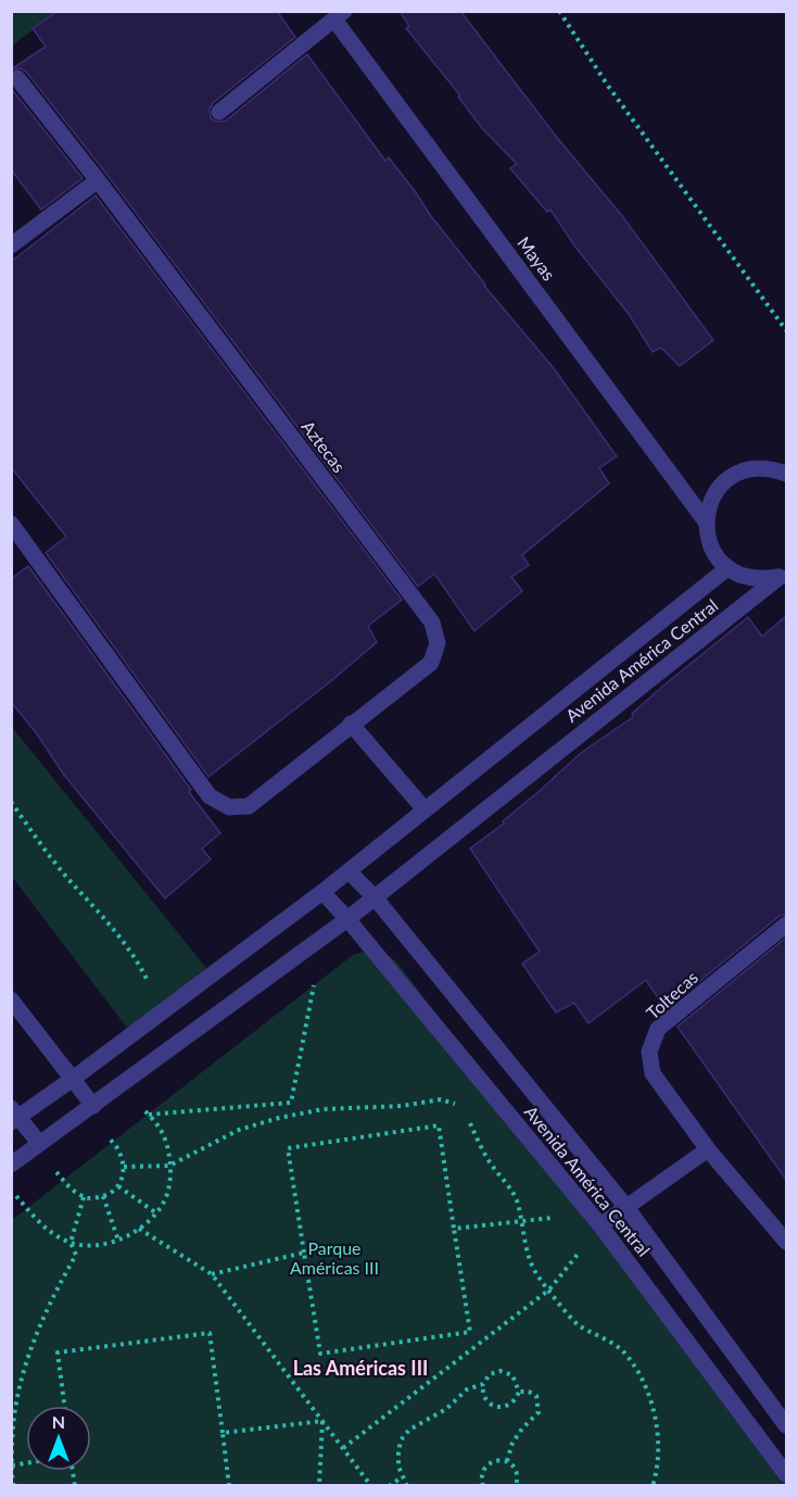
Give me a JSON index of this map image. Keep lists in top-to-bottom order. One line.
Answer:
{"streets":{"street":["Mayas","Aztecas","Avenida América Central","Toltecas"]},"districts":["Las Américas III"],"parks":["Parque Américas III"],"north":"top"}
